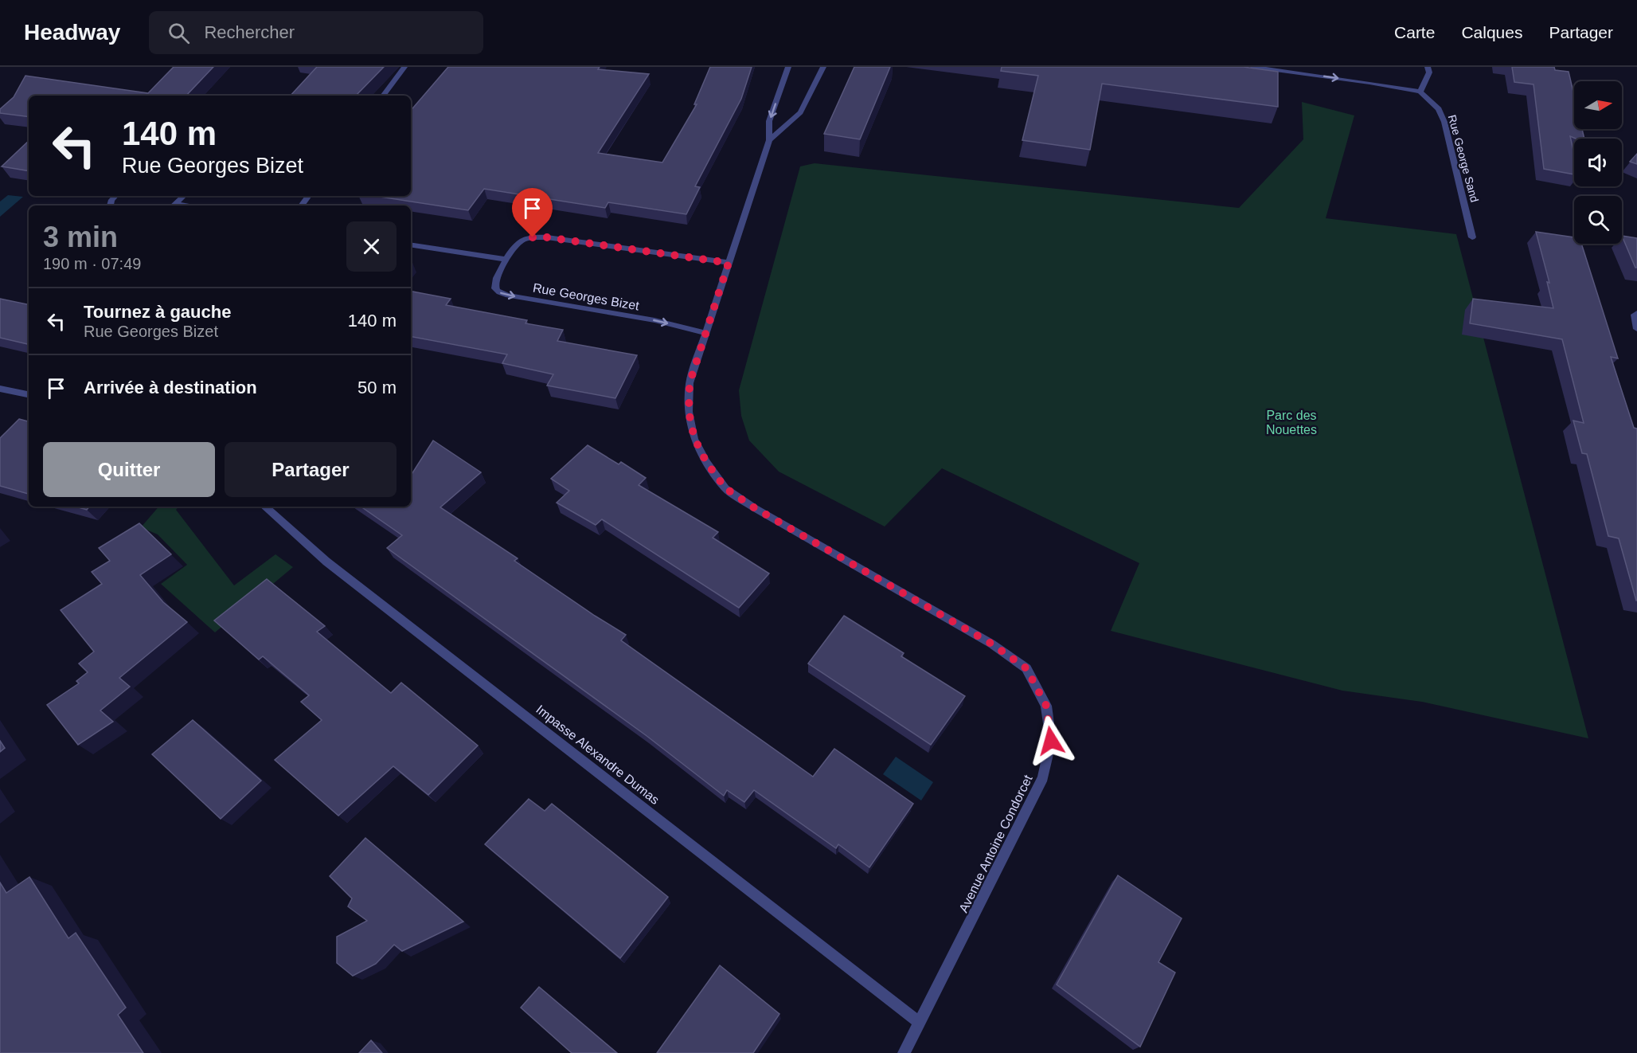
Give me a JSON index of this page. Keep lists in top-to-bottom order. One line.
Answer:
{"streets":{"street":["Rue George Sand","Rue Georges Bizet","Impasse Alexandre Dumas","Avenue Antoine Condorcet"]},"crossings":[["Rue Georges Bizet","Avenue Antoine Condorcet"],["Impasse Alexandre Dumas","Avenue Antoine Condorcet"]],"parks":["Parc des Nouettes"],"north":"right","page":{"header":"Headway","search":"Rechercher","nav":["Carte","Calques","Partager"],"turn":["140 m","Rue Georges Bizet"],"heading":["3 min","190 m · 07:49"],"list":[{"name":"Tournez à gauche","note":"Rue Georges Bizet","value":"140 m"},{"name":"Arrivée à destination","value":"50 m"}],"buttons":["Quitter","Partager"]}}
